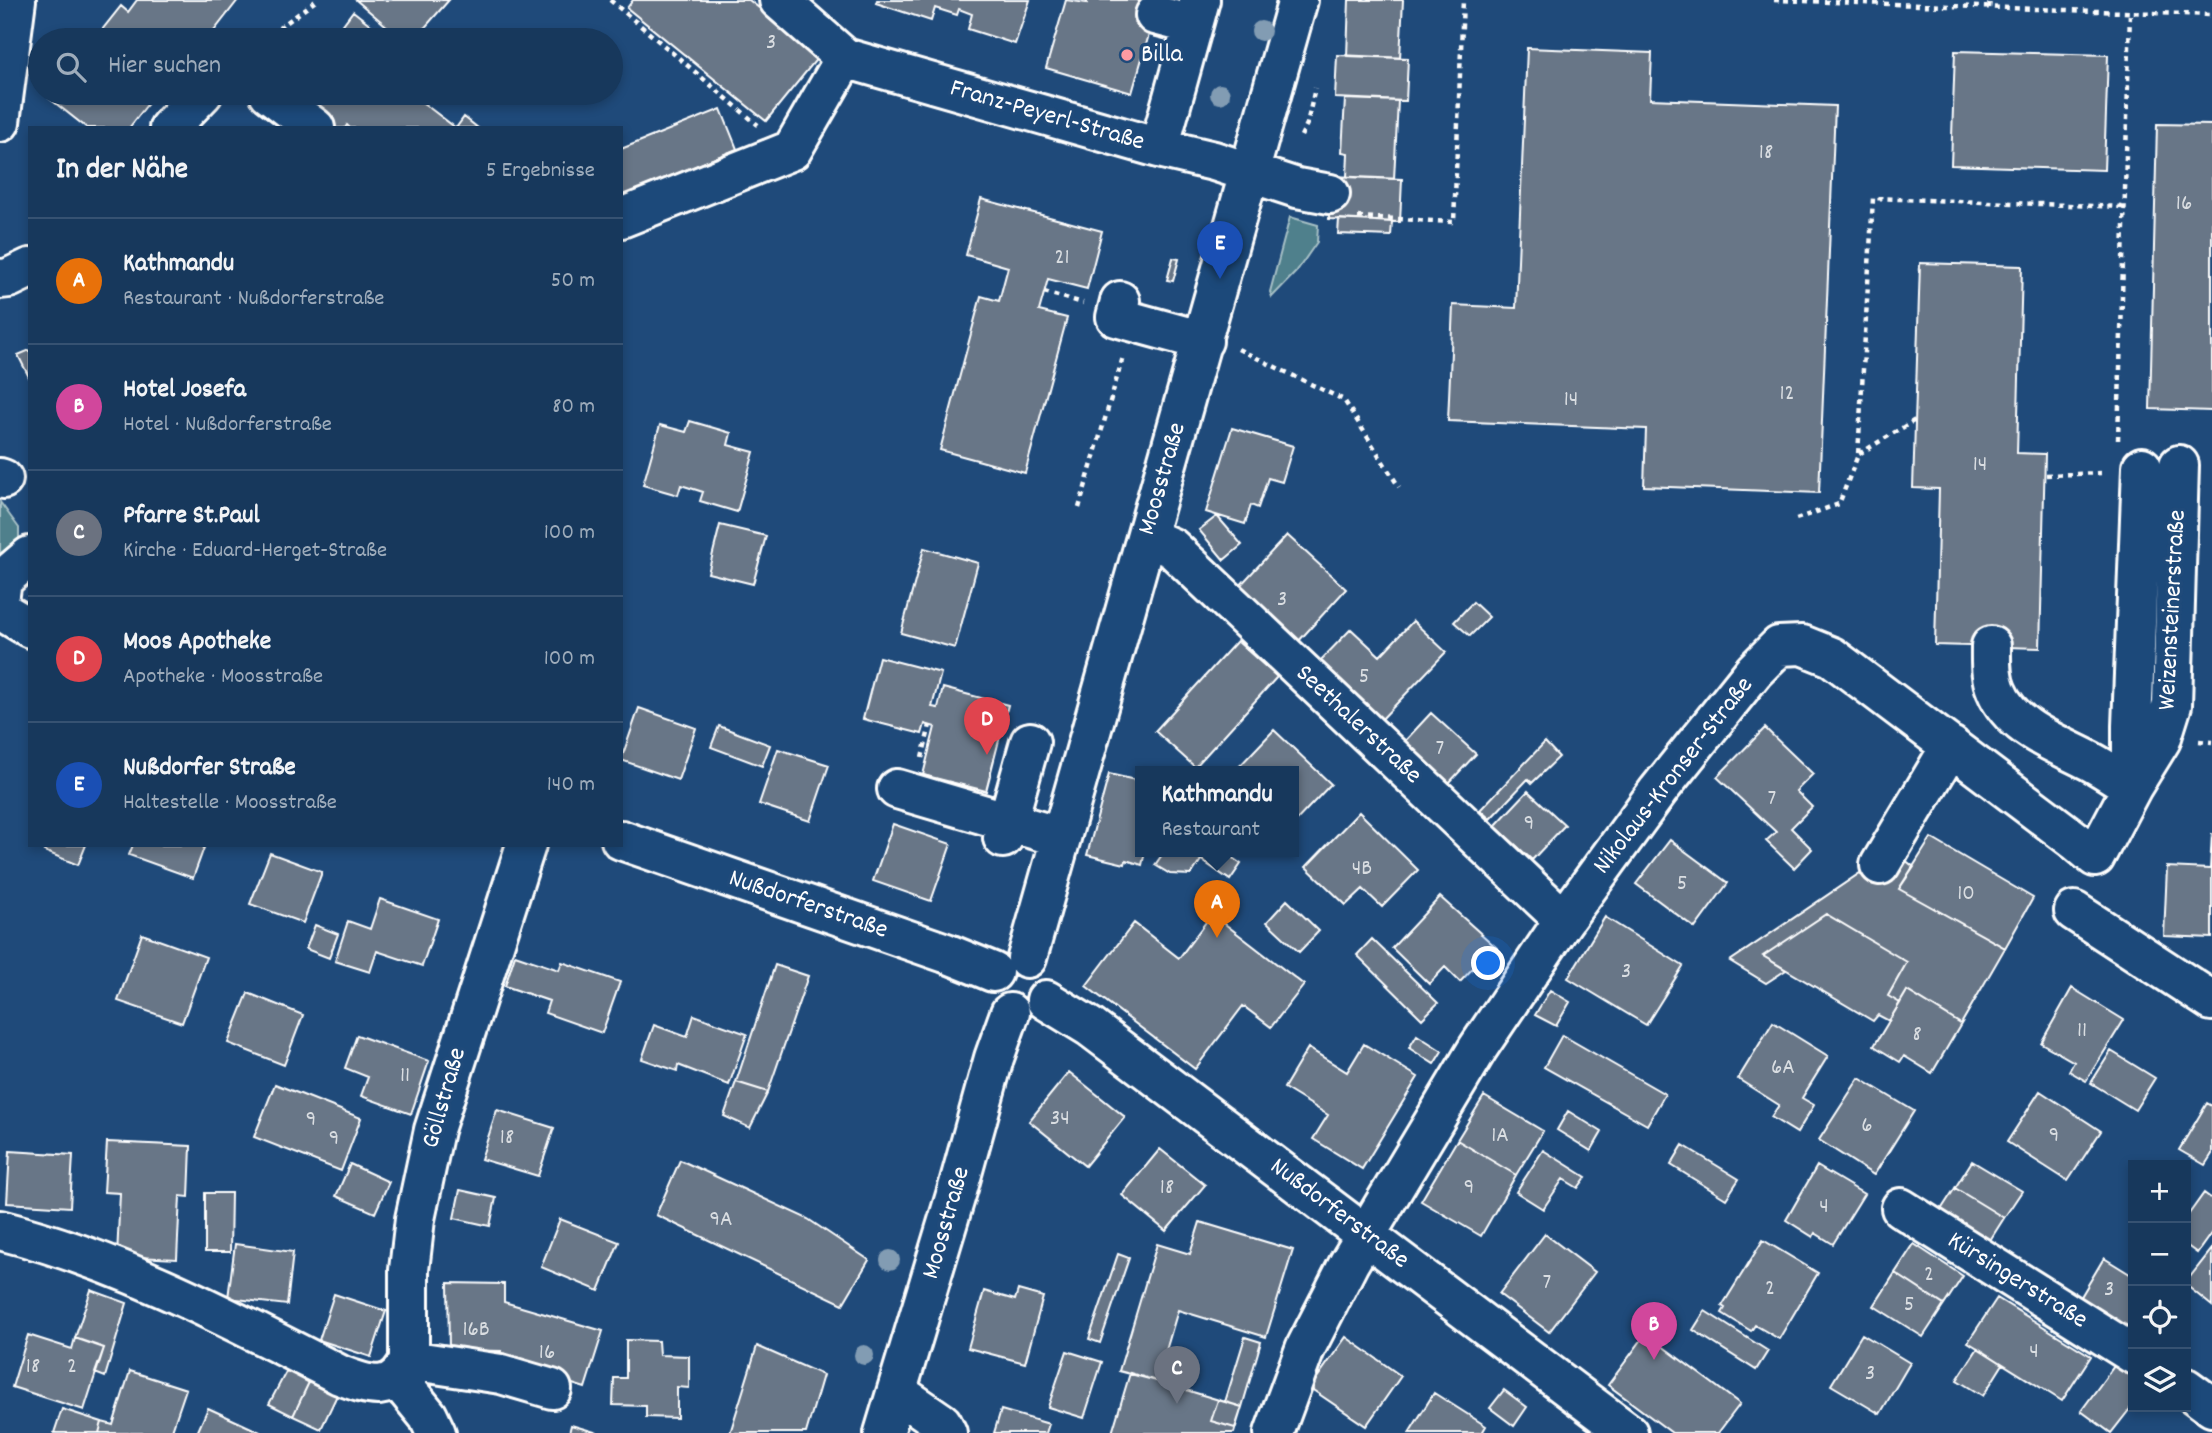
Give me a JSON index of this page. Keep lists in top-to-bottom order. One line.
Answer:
{"streets":{"street":["Franz-Peyerl-Straße","Moosstraße","Weizensteinerstraße","Seethalerstraße","Nikolaus-Kronser-Straße","Nußdorferstraße","Göllstraße","Kürsingerstraße"]},"crossings":[["Franz-Peyerl-Straße","Moosstraße"],["Moosstraße","Seethalerstraße"],["Moosstraße","Nußdorferstraße"],["Weizensteinerstraße","Nikolaus-Kronser-Straße"],["Seethalerstraße","Nikolaus-Kronser-Straße"],["Nikolaus-Kronser-Straße","Nußdorferstraße"]],"places":["Billa"],"house_numbers":["3","18","16","21","12","14","14","3","5","7","7","9","4B","5","10","3","11","8","6A","11","34","9","6","1A","9","18","9","18","9","4","9A","2","7","2","3","5","16B","4","16","18","2","3"],"page":{"search":"Hier suchen","heading":["In der Nähe","5 Ergebnisse"],"list":[{"mark":"A","name":"Kathmandu","note":"Restaurant · Nußdorferstraße","value":"50 m"},{"mark":"B","name":"Hotel Josefa","note":"Hotel · Nußdorferstraße","value":"80 m"},{"mark":"C","name":"Pfarre St.Paul","note":"Kirche · Eduard-Herget-Straße","value":"100 m"},{"mark":"D","name":"Moos Apotheke","note":"Apotheke · Moosstraße","value":"100 m"},{"mark":"E","name":"Nußdorfer Straße","note":"Haltestelle · Moosstraße","value":"140 m"}],"pins":["E","D","A","B","C"],"popup":["Kathmandu","Restaurant"],"map_buttons":["+","−"]}}
